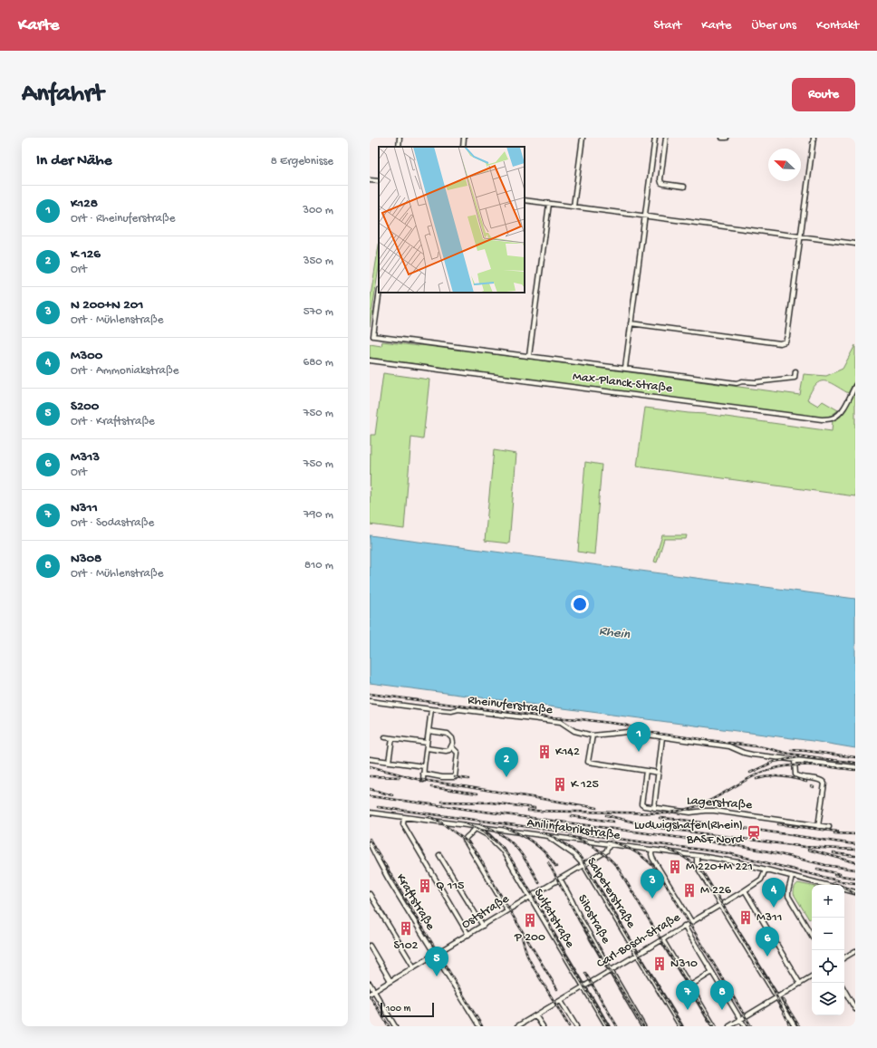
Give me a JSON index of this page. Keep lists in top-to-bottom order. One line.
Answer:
{"streets":{"street":["Max-Planck-Straße","Rheinuferstraße","Lagerstraße","Anilinfabrikstraße","Salpeterstraße","Kraftstraße","Oststraße","Sulfatstraße","Silostraße","Carl-Bosch-Straße"]},"crossings":[["Anilinfabrikstraße","Salpeterstraße"],["Anilinfabrikstraße","Oststraße"],["Anilinfabrikstraße","Sulfatstraße"],["Anilinfabrikstraße","Carl-Bosch-Straße"],["Salpeterstraße","Oststraße"],["Salpeterstraße","Carl-Bosch-Straße"],["Kraftstraße","Oststraße"],["Oststraße","Sulfatstraße"],["Oststraße","Silostraße"],["Sulfatstraße","Carl-Bosch-Straße"],["Silostraße","Carl-Bosch-Straße"]],"water":["Rhein"],"places":{"building":["K142","K 125","M 220+M 221","Q 115","M 226","M311","P 200","S102","N310"],"station":["Ludwigshafen(Rhein) BASF Nord"]},"scale_bar":"100 m","north":"top left","page":{"header":"Karte","nav":["Start","Karte","Über uns","Kontakt"],"buttons":"Route","title":"Anfahrt","heading":["In der Nähe","8 Ergebnisse"],"list":[{"mark":"1","name":"K128","note":"Ort · Rheinuferstraße","value":"300 m"},{"mark":"2","name":"K 126","note":"Ort","value":"350 m"},{"mark":"3","name":"N 200+N 201","note":"Ort · Mühlenstraße","value":"570 m"},{"mark":"4","name":"M300","note":"Ort · Ammoniakstraße","value":"680 m"},{"mark":"5","name":"S200","note":"Ort · Kraftstraße","value":"750 m"},{"mark":"6","name":"M313","note":"Ort","value":"750 m"},{"mark":"7","name":"N311","note":"Ort · Sodastraße","value":"790 m"},{"mark":"8","name":"N308","note":"Ort · Mühlenstraße","value":"810 m"}],"pins":["1","2","3","4","6","5","7","8"],"map_buttons":["+","−"],"scale":"100 m"}}
